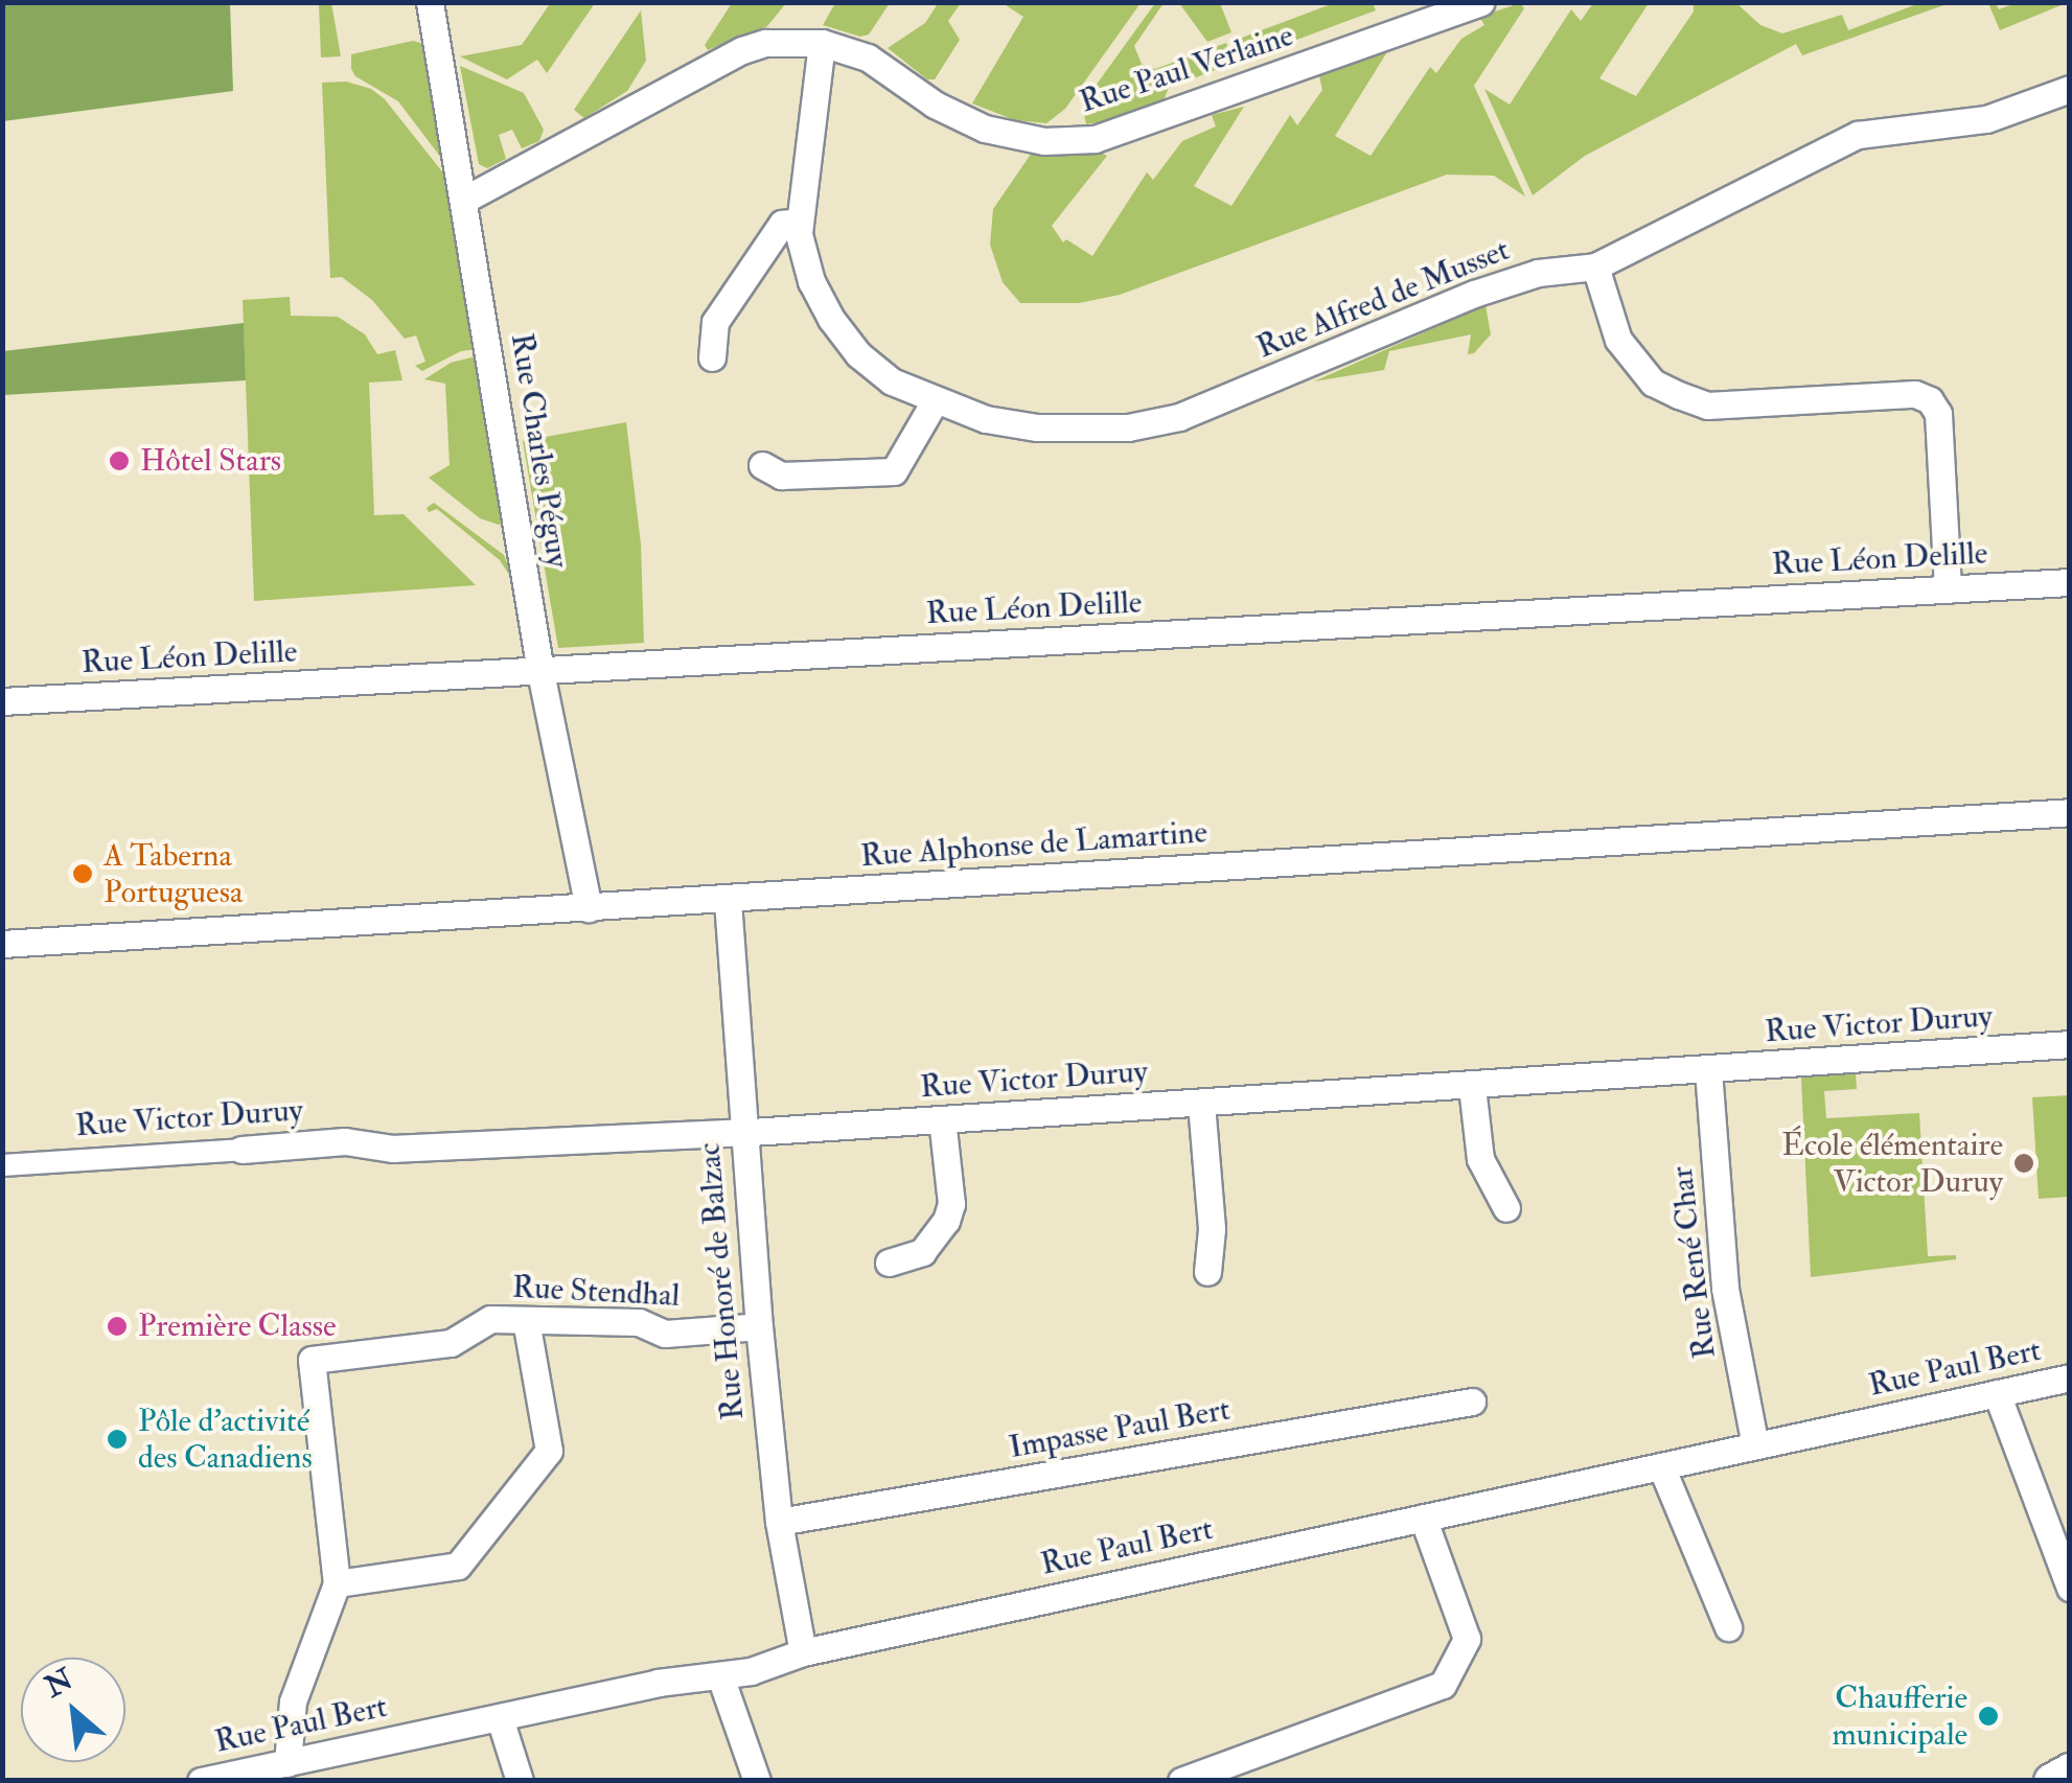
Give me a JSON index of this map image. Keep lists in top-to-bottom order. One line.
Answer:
{"streets":{"street":["Rue Paul Verlaine","Rue Alfred de Musset","Rue Charles Péguy","Rue Léon Delille","Rue Alphonse de Lamartine","Rue Victor Duruy","Rue René Char","Rue Honoré de Balzac","Rue Stendhal","Rue Paul Bert","Impasse Paul Bert"]},"crossings":[["Rue Paul Verlaine","Rue Alfred de Musset"],["Rue Paul Verlaine","Rue Charles Péguy"],["Rue Charles Péguy","Rue Léon Delille"],["Rue Charles Péguy","Rue Alphonse de Lamartine"],["Rue Alphonse de Lamartine","Rue Honoré de Balzac"],["Rue Victor Duruy","Rue René Char"],["Rue Victor Duruy","Rue Honoré de Balzac"],["Rue René Char","Rue Paul Bert"],["Rue Honoré de Balzac","Rue Stendhal"],["Rue Honoré de Balzac","Rue Paul Bert"],["Rue Honoré de Balzac","Impasse Paul Bert"]],"places":["Hôtel Stars","A Taberna Portuguesa","École élémentaire Victor Duruy","Première Classe","Pôle d'activité des Canadiens","Chaufferie municipale"],"north":"top left"}
